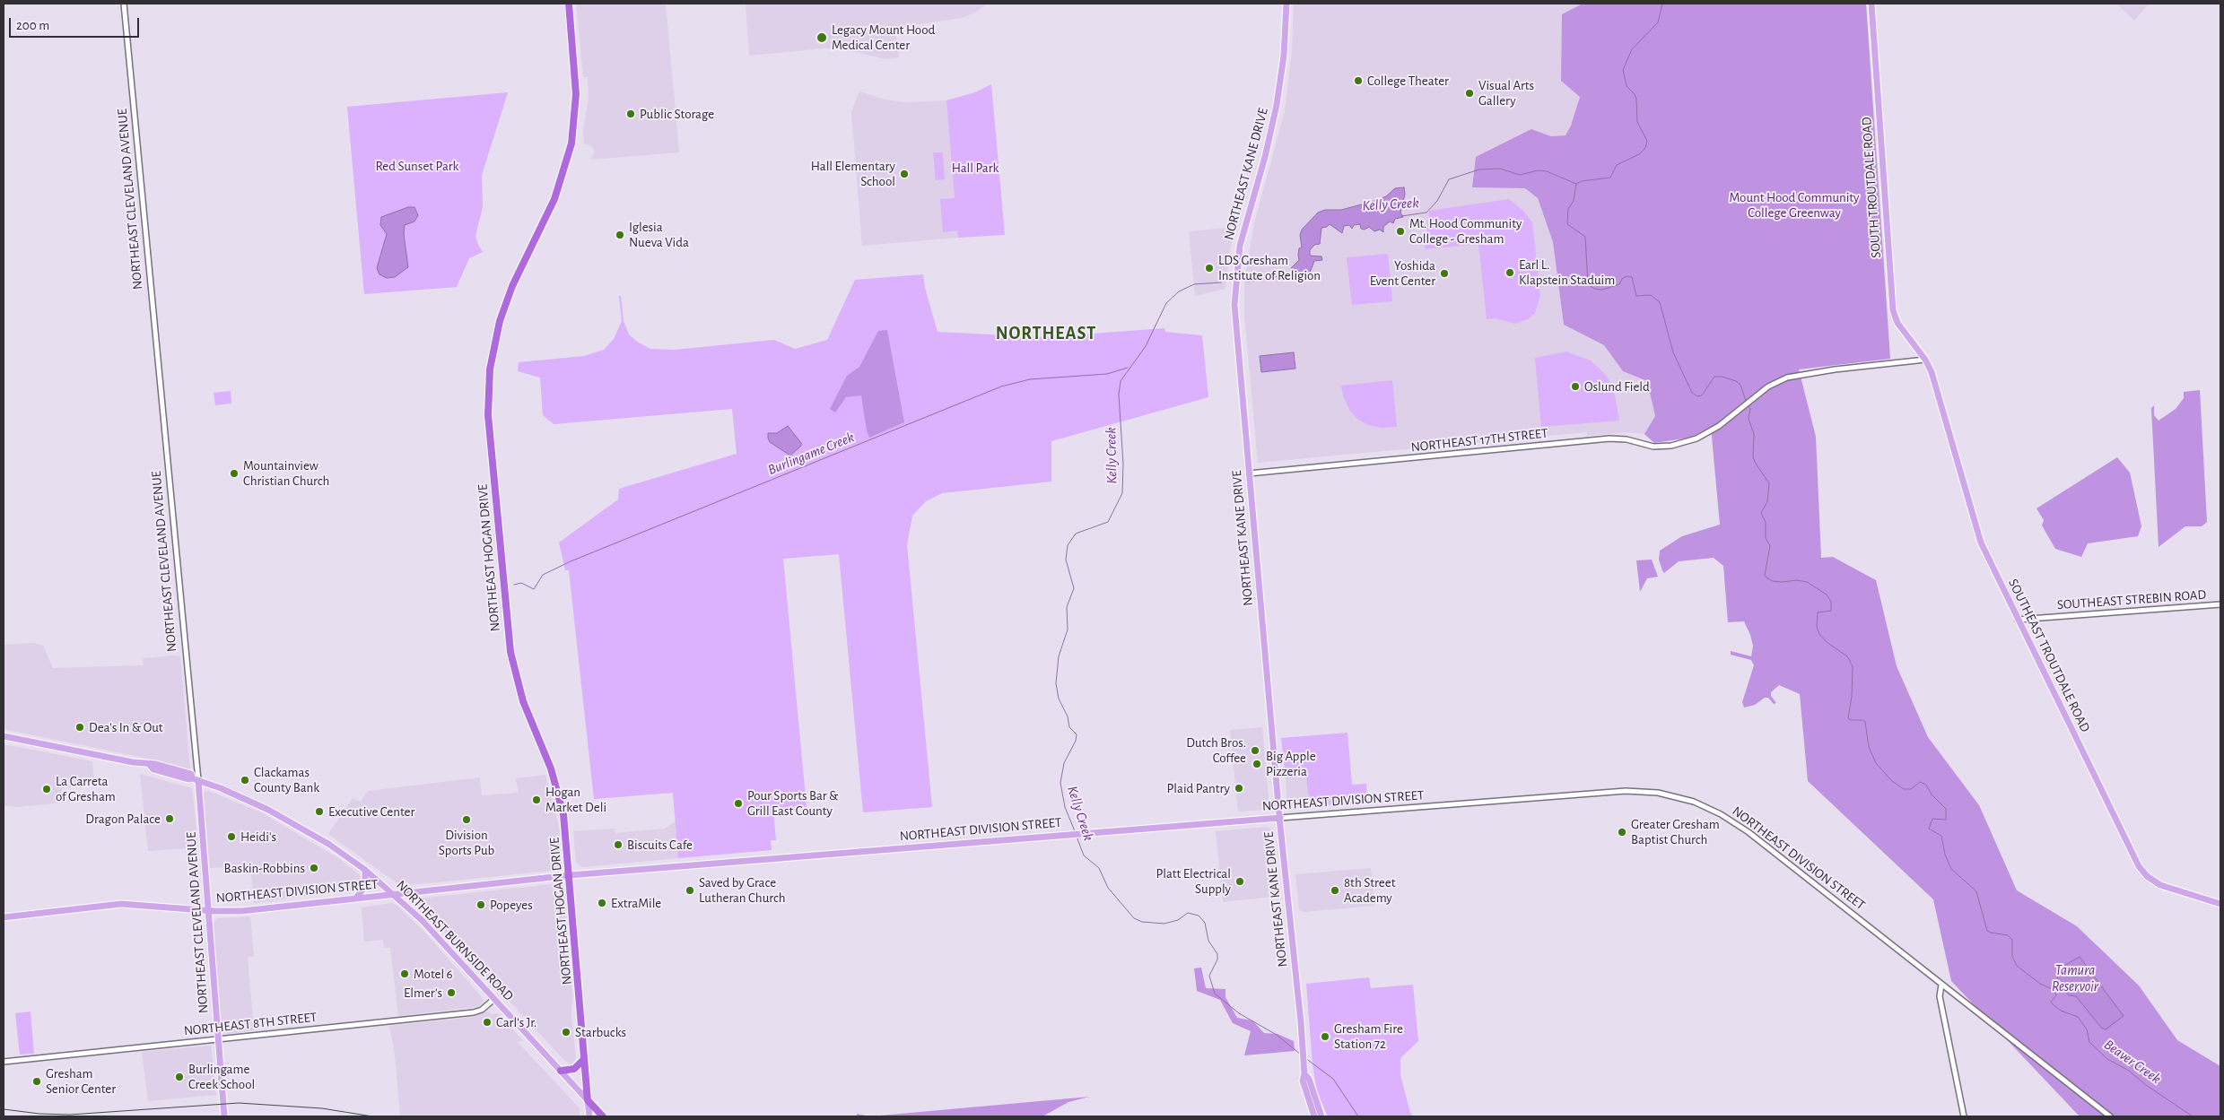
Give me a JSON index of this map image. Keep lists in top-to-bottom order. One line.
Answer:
{"streets":{"highway":["NORTHEAST HOGAN DRIVE","NORTHEAST BURNSIDE ROAD"],"main road":["NORTHEAST KANE DRIVE","SOUTH TROUTDALE ROAD","NORTHEAST CLEVELAND AVENUE","SOUTHEAST TROUTDALE ROAD","NORTHEAST DIVISION STREET"],"street":["NORTHEAST 17TH STREET","SOUTHEAST STREBIN ROAD","NORTHEAST 8TH STREET"]},"crossings":[["NORTHEAST KANE DRIVE","NORTHEAST 17TH STREET"],["NORTHEAST KANE DRIVE","NORTHEAST DIVISION STREET"],["SOUTH TROUTDALE ROAD","NORTHEAST 17TH STREET"],["SOUTH TROUTDALE ROAD","SOUTHEAST TROUTDALE ROAD"],["NORTHEAST CLEVELAND AVENUE","NORTHEAST DIVISION STREET"],["NORTHEAST CLEVELAND AVENUE","NORTHEAST BURNSIDE ROAD"],["NORTHEAST CLEVELAND AVENUE","NORTHEAST 8TH STREET"],["NORTHEAST 17TH STREET","SOUTHEAST TROUTDALE ROAD"],["NORTHEAST HOGAN DRIVE","NORTHEAST DIVISION STREET"],["NORTHEAST HOGAN DRIVE","NORTHEAST BURNSIDE ROAD"],["SOUTHEAST STREBIN ROAD","SOUTHEAST TROUTDALE ROAD"],["NORTHEAST DIVISION STREET","NORTHEAST BURNSIDE ROAD"],["NORTHEAST BURNSIDE ROAD","NORTHEAST 8TH STREET"]],"districts":["NORTHEAST"],"water":["Kelly Creek","Burlingame Creek","Tamura Reservoir","Beaver Creek"],"parks":["Red Sunset Park","Hall Park","Mount Hood Community College Greenway"],"places":["Legacy Mount Hood Medical Center","College Theater","Visual Arts Gallery","Public Storage","Hall Elementary School","Mt. Hood Community College - Gresham","Iglesia Nueva Vida","LDS Gresham Institute of Religion","Earl L. Klapstein Staduim","Yoshida Event Center","Oslund Field","Mountainview Christian Church","Dea's In & Out","Dutch Bros. Coffee","Big Apple Pizzeria","Clackamas County Bank","Plaid Pantry","La Carreta of Gresham","Hogan Market Deli","Pour Sports Bar & Grill East County","Executive Center","Dragon Palace","Division Sports Pub","Greater Gresham Baptist Church","Heidi's","Biscuits Cafe","Baskin-Robbins","Platt Electrical Supply","Saved by Grace Lutheran Church","8th Street Academy","ExtraMile","Popeyes","Motel 6","Elmer's","Carl's Jr.","Starbucks","Gresham Fire Station 72","Burlingame Creek School","Gresham Senior Center"],"scale_bar":"200 m"}
